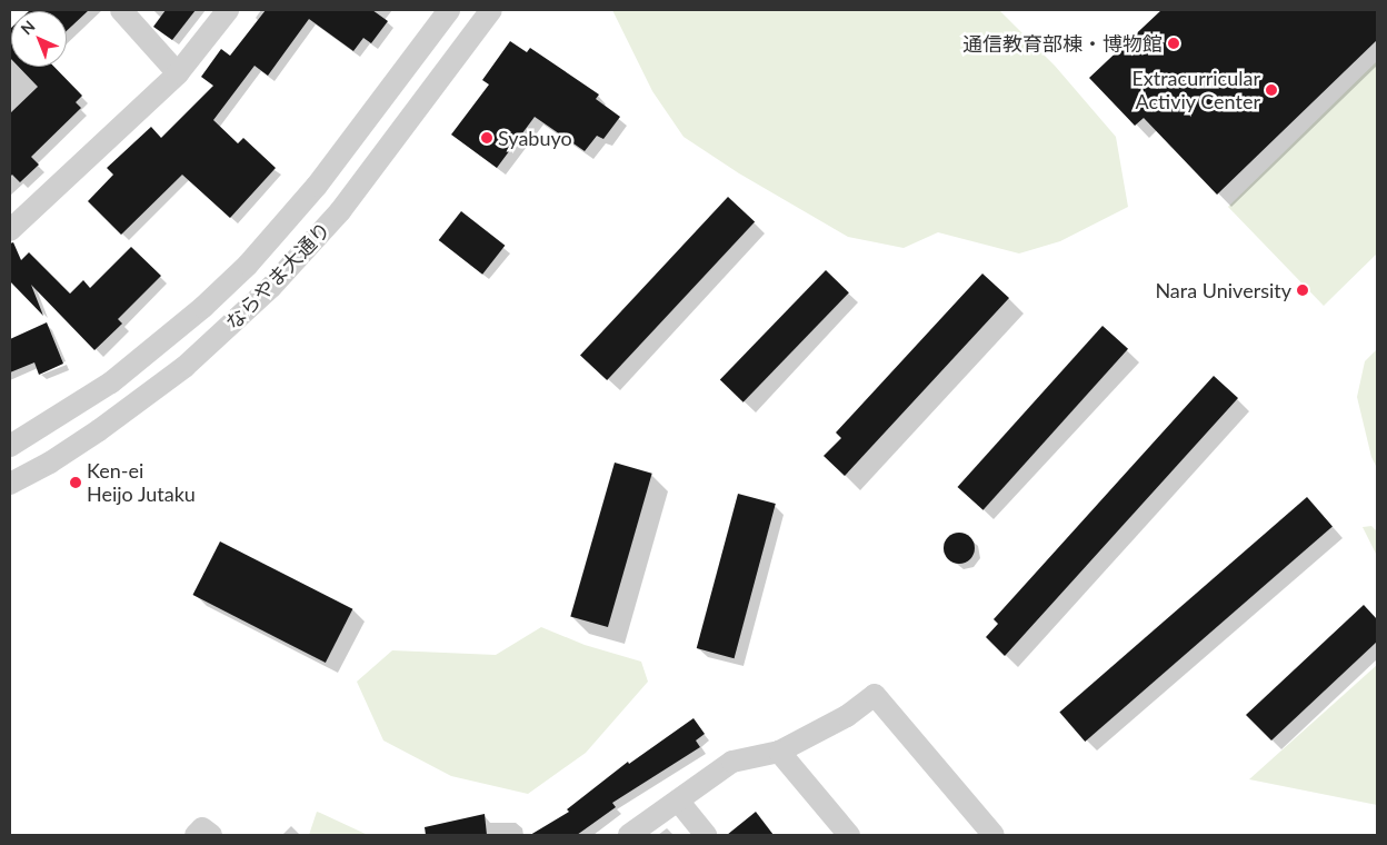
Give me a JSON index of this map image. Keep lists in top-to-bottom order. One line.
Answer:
{"streets":{"street":["ならやま大通り"]},"places":["通信教育部棟・博物館","Extracurricular Activiy Center","Syabuyo","Nara University","Ken-ei Heijo Jutaku"],"north":"top left"}
